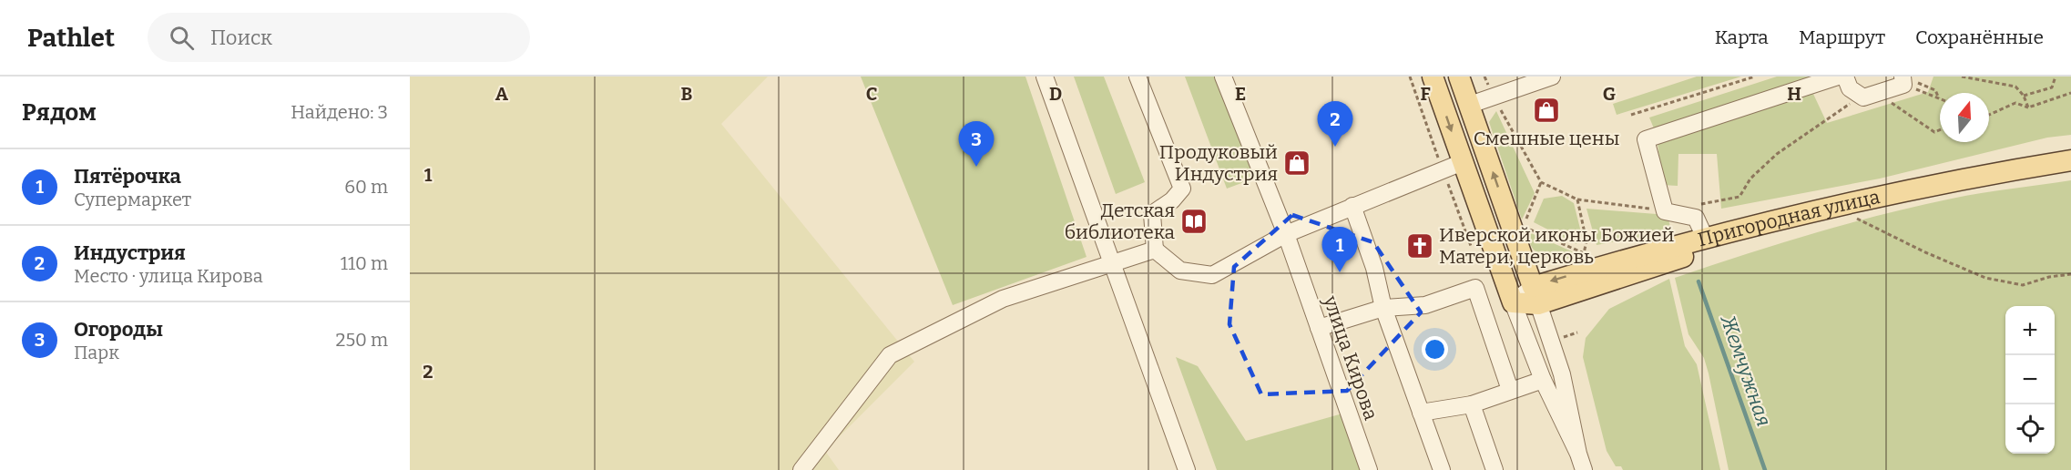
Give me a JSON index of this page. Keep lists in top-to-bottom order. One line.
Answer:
{"streets":{"main road":["Пригородная улица"],"street":["улица Кирова"]},"water":["Жемчужная"],"places":{"shop":["Смешные цены","Продуковый Индустрия"],"library":["Детская библиотека"],"church":["Иверской иконы Божией Матери, церковь"]},"north":"top","page":{"header":"Pathlet","search":"Поиск","nav":["Карта","Маршрут","Сохранённые"],"heading":["Рядом","Найдено: 3"],"pins":["2","3","1"],"list":[{"mark":"1","name":"Пятёрочка","note":"Супермаркет","value":"60 m"},{"mark":"2","name":"Индустрия","note":"Место · улица Кирова","value":"110 m"},{"mark":"3","name":"Огороды","note":"Парк","value":"250 m"}],"map_buttons":["+","−"]},"grid":{"columns":["A","B","C","D","E","F","G","H"],"rows":["1","2"]}}
